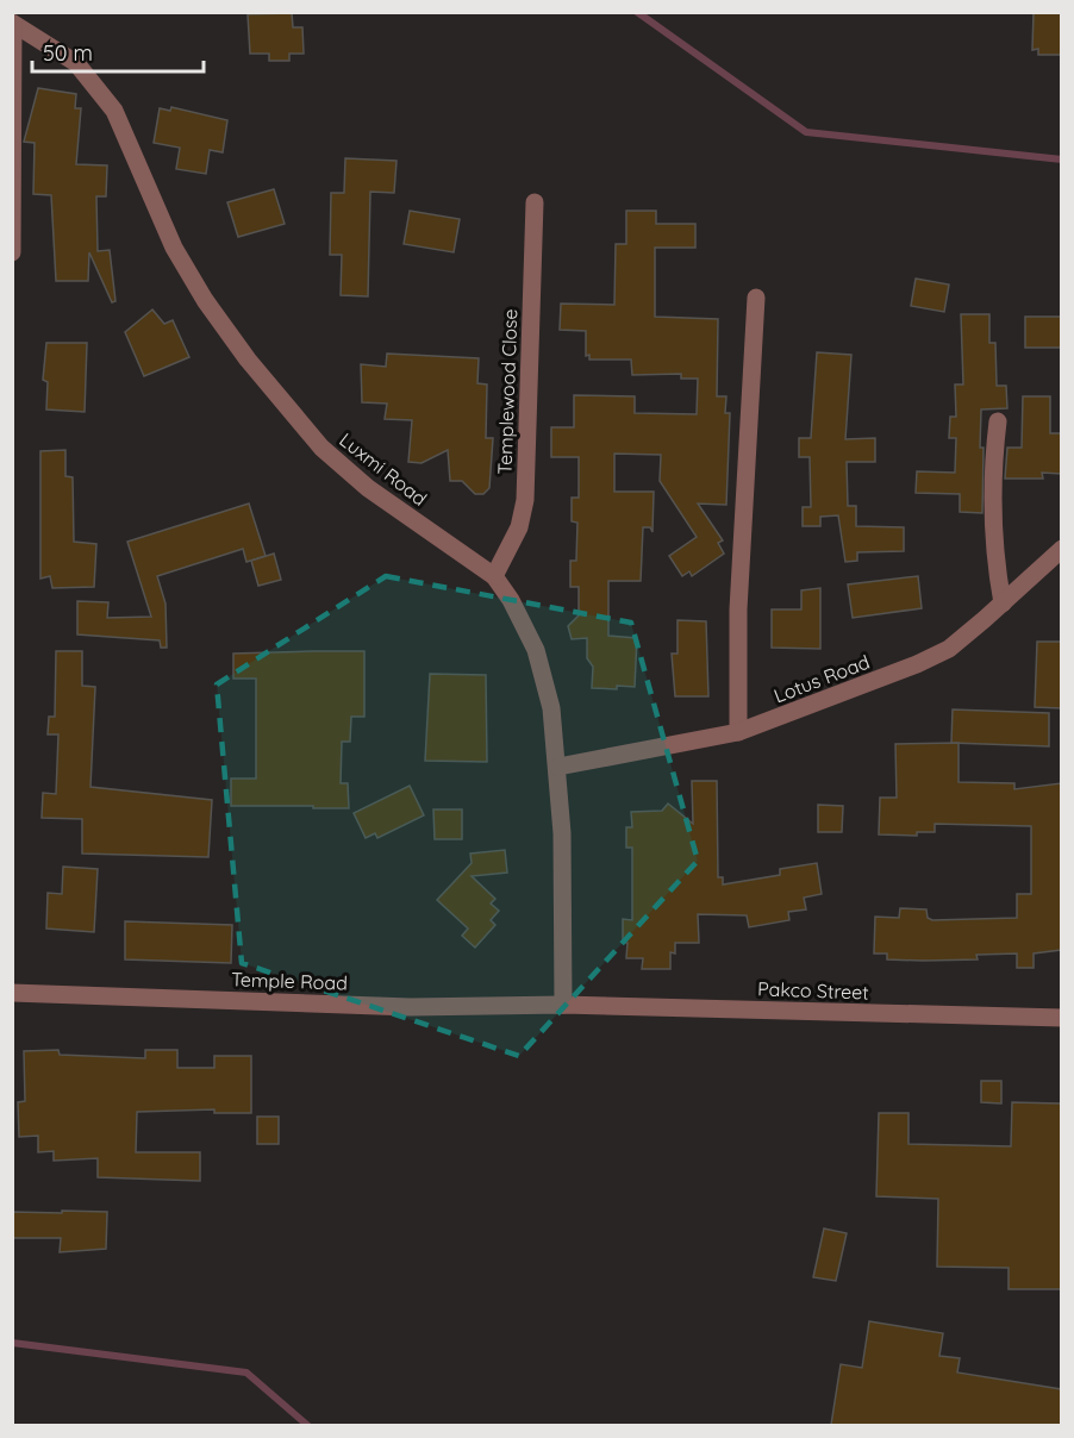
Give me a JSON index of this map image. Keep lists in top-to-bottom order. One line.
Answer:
{"streets":{"street":["Templewood Close","Luxmi Road","Lotus Road","Temple Road","Pakco Street"]},"crossings":[["Templewood Close","Luxmi Road"],["Luxmi Road","Lotus Road"],["Luxmi Road","Temple Road"],["Luxmi Road","Pakco Street"],["Temple Road","Pakco Street"]],"scale_bar":"50 m"}
